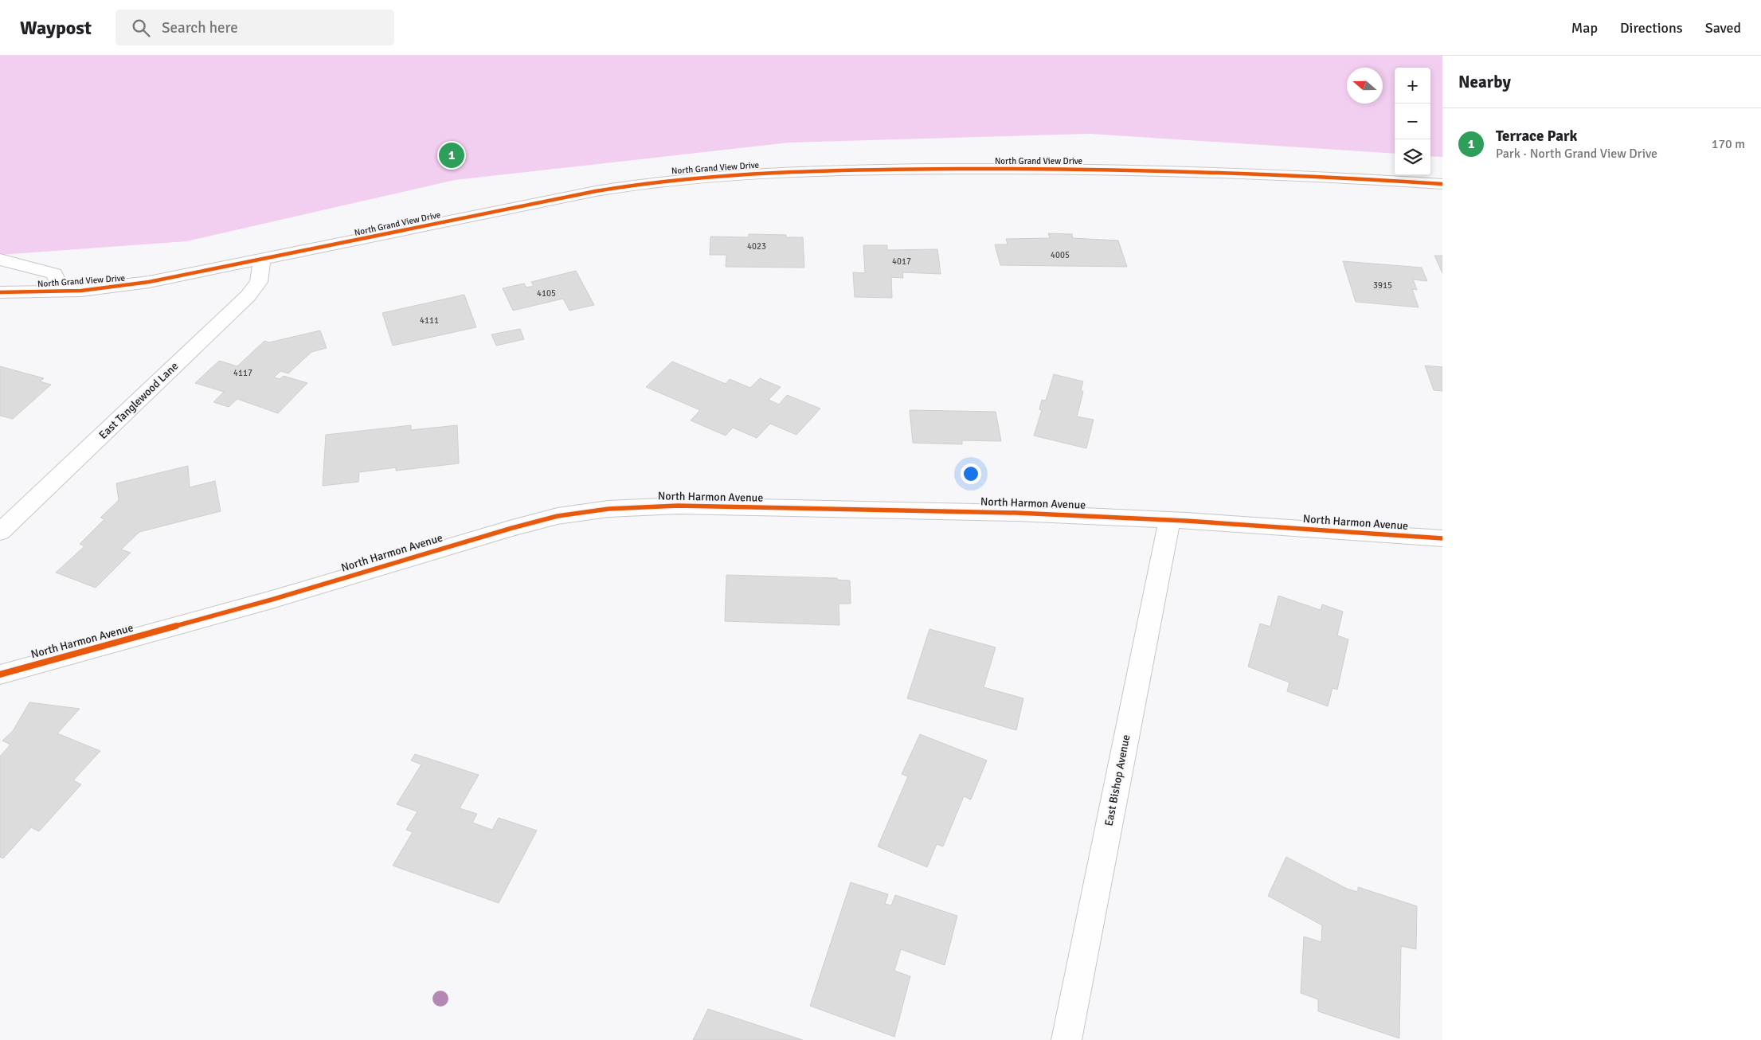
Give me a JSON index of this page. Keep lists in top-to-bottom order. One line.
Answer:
{"streets":{"street":["North Grand View Drive","East Tanglewood Lane","North Harmon Avenue","East Bishop Avenue"]},"crossings":[["North Grand View Drive","East Tanglewood Lane"],["North Harmon Avenue","East Bishop Avenue"]],"house_numbers":["4023","4005","4017","3915","4105","4111","4117"],"north":"left","page":{"header":"Waypost","search":"Search here","nav":["Map","Directions","Saved"],"heading":"Nearby","map_buttons":["+","−"],"list":[{"mark":"1","name":"Terrace Park","note":"Park · North Grand View Drive","value":"170 m"}],"pins":"1"}}
